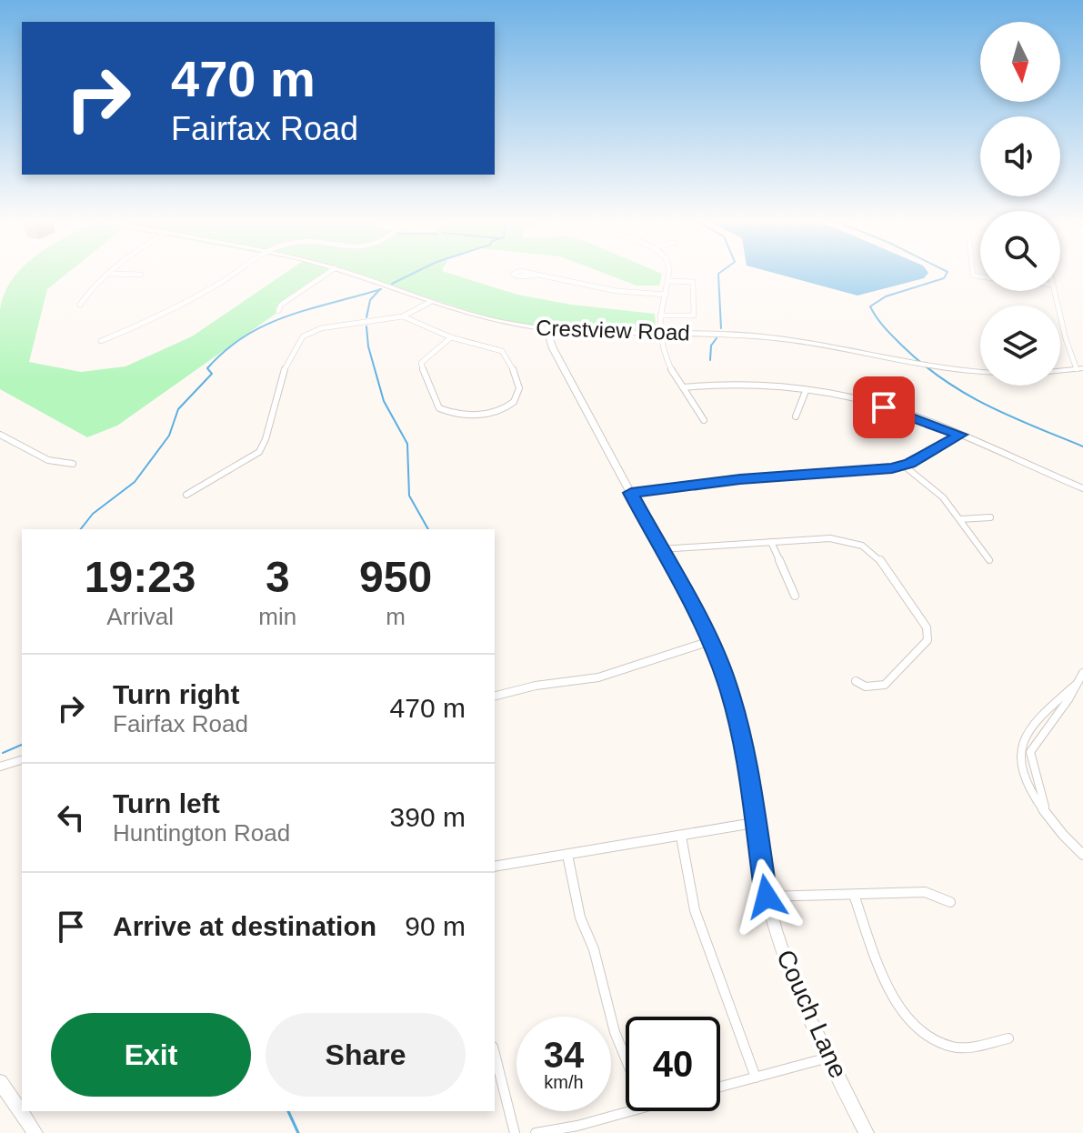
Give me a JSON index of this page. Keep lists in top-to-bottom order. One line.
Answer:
{"streets":{"street":["Crestview Road","Couch Lane"]},"crossings":[["Crestview Road","Couch Lane"]],"north":"bottom","page":{"turn":["470 m","Fairfax Road"],"eta":["19:23","Arrival","3","min","950","m"],"list":[{"name":"Turn right","note":"Fairfax Road","value":"470 m"},{"name":"Turn left","note":"Huntington Road","value":"390 m"},{"name":"Arrive at destination","value":"90 m"}],"buttons":["Exit","Share"],"speed":"34 km/h","limit":"40"}}
